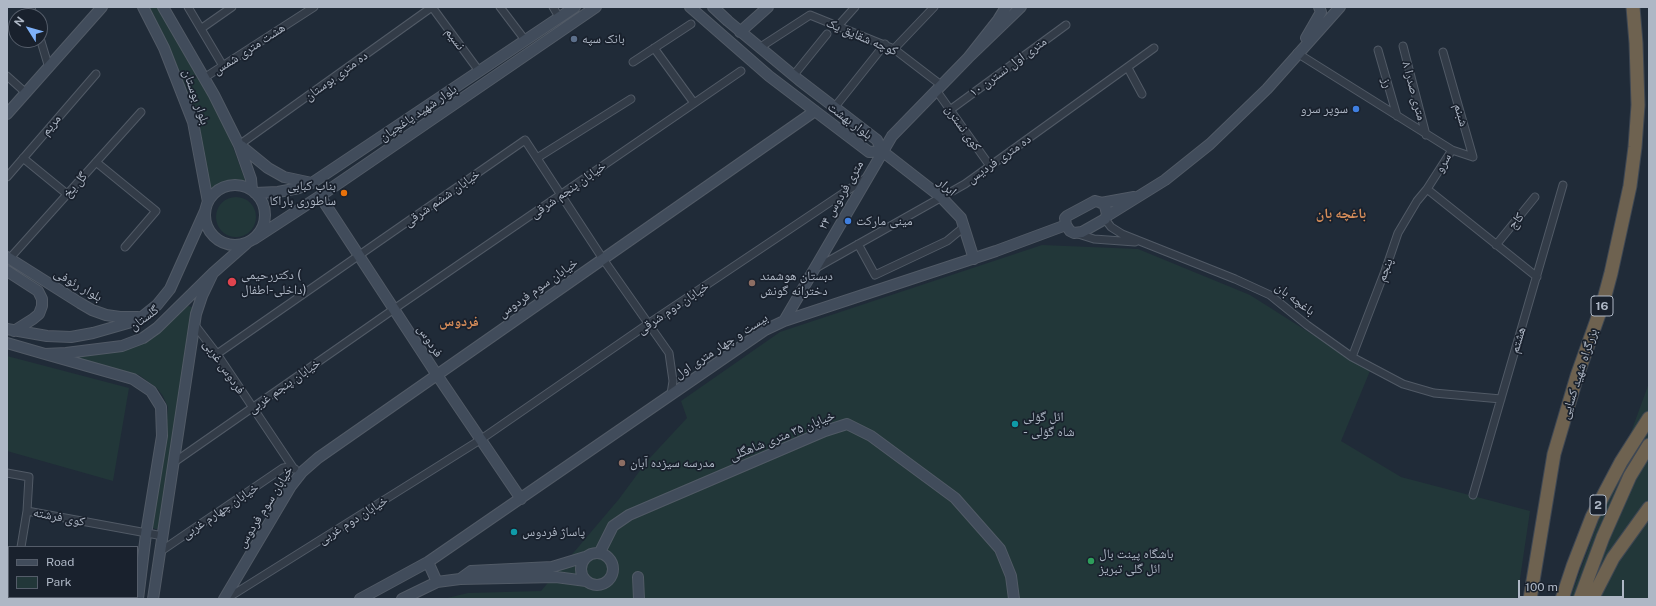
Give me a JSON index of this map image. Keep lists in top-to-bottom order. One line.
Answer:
{"streets":{"highway":["16","بزرگراه شهید کسایی","2"],"main road":["بلوار بوستان","بلوار شهید یاغچیان","بلوار بهشت","ابرار","۲۴ متری فردوس","بلوار رئوفی","خیابان سوم فردوس","گلستان","فردوس","بیست و چهار متری اول","خیابان ۳۵ متری شاهگلی"],"street":["کوچه شقایق یک","نسیم","هشت متری شمس","۱۰ متری اول نسترن","ده متری بوستان","رز","۸ متری صدرا","شبنم","مریم","کوی نسترن","ده متری فردیس","سرو","گل یخ","خیابان پنجم شرقی","خیابان ششم شرقی","کاج","پنجم","باغچه بان","خیابان دوم شرقی","هشتم","فردوس غربی","خیابان پنجم غربی","خیابان چهارم غربی","کوی فرشته","خیابان دوم غربی"]},"crossings":[["کوچه شقایق یک","بلوار بهشت"],["کوچه شقایق یک","کوی نسترن"],["کوچه شقایق یک","۲۴ متری فردوس"],["نسیم","ده متری بوستان"],["نسیم","بلوار شهید یاغچیان"],["هشت متری شمس","بلوار بوستان"],["۱۰ متری اول نسترن","کوی نسترن"],["ده متری بوستان","بلوار بوستان"],["رز","سرو"],["۸ متری صدرا","سرو"],["بلوار بوستان","بلوار شهید یاغچیان"],["بلوار بوستان","گلستان"],["بلوار شهید یاغچیان","گلستان"],["بلوار شهید یاغچیان","فردوس"],["شبنم","سرو"],["بلوار بهشت","ابرار"],["بلوار بهشت","۲۴ متری فردوس"],["بلوار بهشت","خیابان سوم فردوس"],["کوی نسترن","ده متری فردیس"],["کوی نسترن","۲۴ متری فردوس"],["ده متری فردیس","ابرار"],["ده متری فردیس","۲۴ متری فردوس"],["سرو","پنجم"],["گل یخ","بلوار رئوفی"],["ابرار","۲۴ متری فردوس"],["ابرار","بیست و چهار متری اول"],["خیابان پنجم شرقی","فردوس"],["خیابان پنجم شرقی","خیابان پنجم غربی"],["۲۴ متری فردوس","خیابان دوم شرقی"],["۲۴ متری فردوس","بیست و چهار متری اول"],["خیابان ششم شرقی","فردوس"],["خیابان ششم شرقی","فردوس غربی"],["پنجم","باغچه بان"],["بلوار رئوفی","گلستان"],["خیابان سوم فردوس","فردوس"],["خیابان سوم فردوس","فردوس غربی"],["خیابان سوم فردوس","خیابان چهارم غربی"],["خیابان سوم فردوس","خیابان دوم غربی"],["باغچه بان","هشتم"],["خیابان دوم شرقی","فردوس"],["خیابان دوم شرقی","خیابان دوم غربی"],["فردوس","بیست و چهار متری اول"],["فردوس","خیابان پنجم غربی"],["فردوس","خیابان دوم غربی"],["فردوس غربی","خیابان پنجم غربی"],["فردوس غربی","خیابان چهارم غربی"]],"districts":["باغچه بان","فردوس"],"places":["بانک سپه","سوپر سرو","بناب کبابی ساطوری باراکا","مینی مارکت","دکتررحیمی ( داخلی-اطفال)","دبستان هوشمند دخترانه گونش","ائل گؤلی - شاه گؤلی","مدرسه سیزده آبان","پاساژ فردوس","باشگاه پینت بال ائل گلی تبریز"],"legend":["Road","Park"],"scale_bar":"100 m","north":"top left"}
